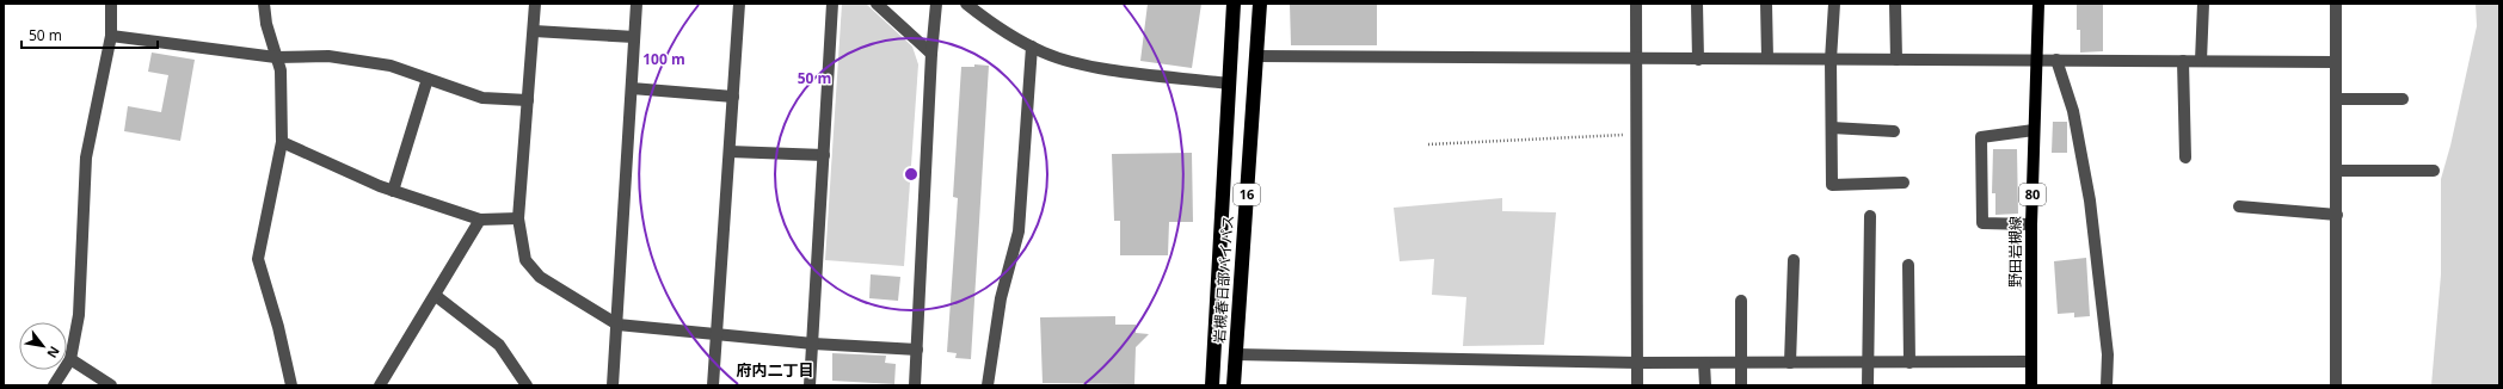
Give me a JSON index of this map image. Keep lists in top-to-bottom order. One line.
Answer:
{"streets":{"highway":["16","岩槻春日部バイパス"],"main road":["80","野田岩槻線"]},"districts":["府内二丁目"],"scale_bar":"50 m","north":"bottom right","rings":["100 m","50 m"]}
